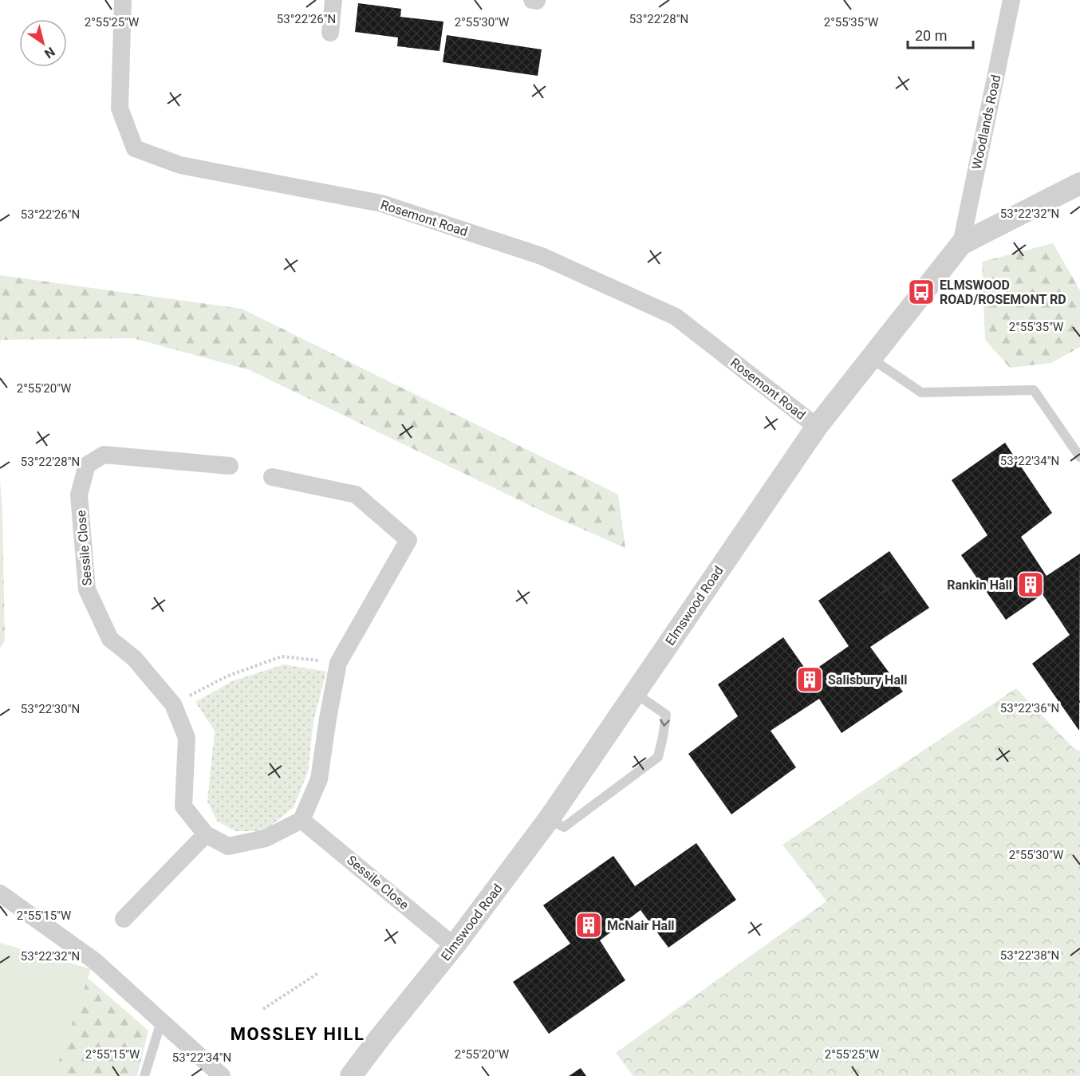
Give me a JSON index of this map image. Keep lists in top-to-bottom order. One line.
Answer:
{"streets":{"street":["Woodlands Road","Rosemont Road","Sessile Close","Elmswood Road"]},"crossings":[["Woodlands Road","Elmswood Road"],["Rosemont Road","Elmswood Road"],["Sessile Close","Elmswood Road"]],"districts":["MOSSLEY HILL"],"places":{"bus stop":["ELMSWOOD ROAD/ROSEMONT RD"],"building":["Rankin Hall","Salisbury Hall","McNair Hall"]},"scale_bar":"20 m","north":"bottom right","coordinates":["53°22'28\"N","53°22'26\"N","2°55'25\"W","2°55'30\"W","2°55'35\"W","53°22'32\"N","2°55'20\"W","53°22'34\"N","53°22'36\"N","53°22'30\"N","2°55'15\"W","53°22'38\"N"]}
